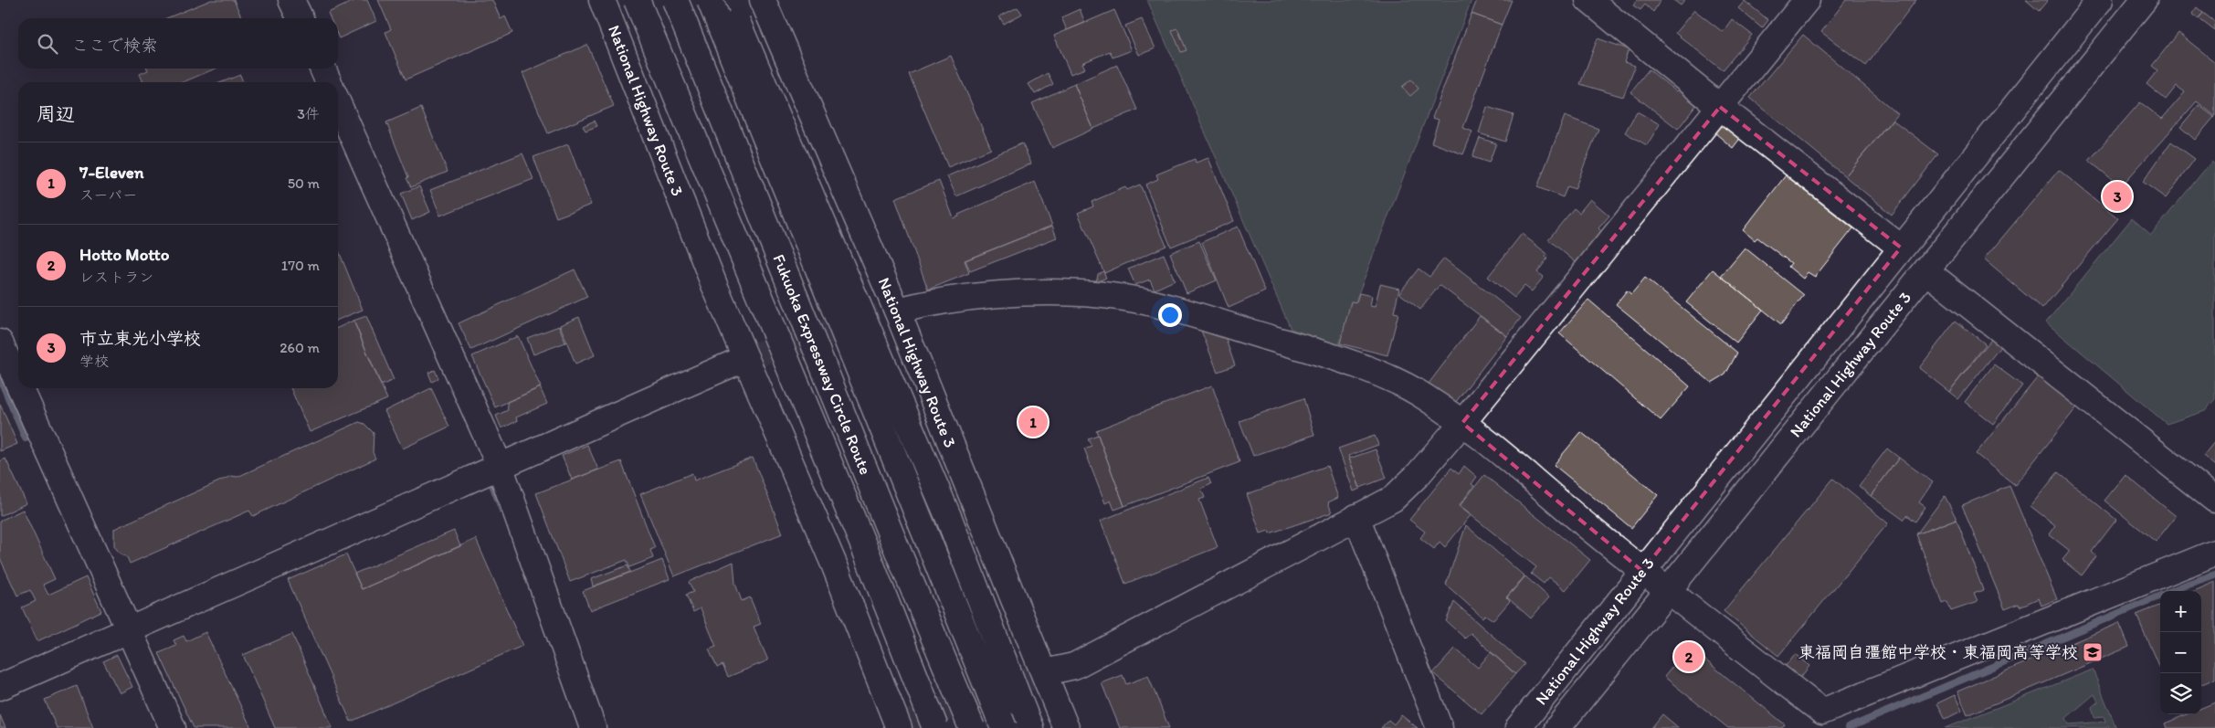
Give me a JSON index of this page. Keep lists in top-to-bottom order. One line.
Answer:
{"streets":{"main road":["National Highway Route 3","Fukuoka Expressway Circle Route"]},"places":{"school or university":["東福岡自彊館中学校・東福岡高等学校"]},"page":{"search":"ここで検索","heading":["周辺","3件"],"list":[{"mark":"1","name":"7-Eleven","note":"スーパー","value":"50 m"},{"mark":"2","name":"Hotto Motto","note":"レストラン","value":"170 m"},{"mark":"3","name":"市立東光小学校","note":"学校","value":"260 m"}],"pins":["3","1","2"],"map_buttons":["+","−"]}}
